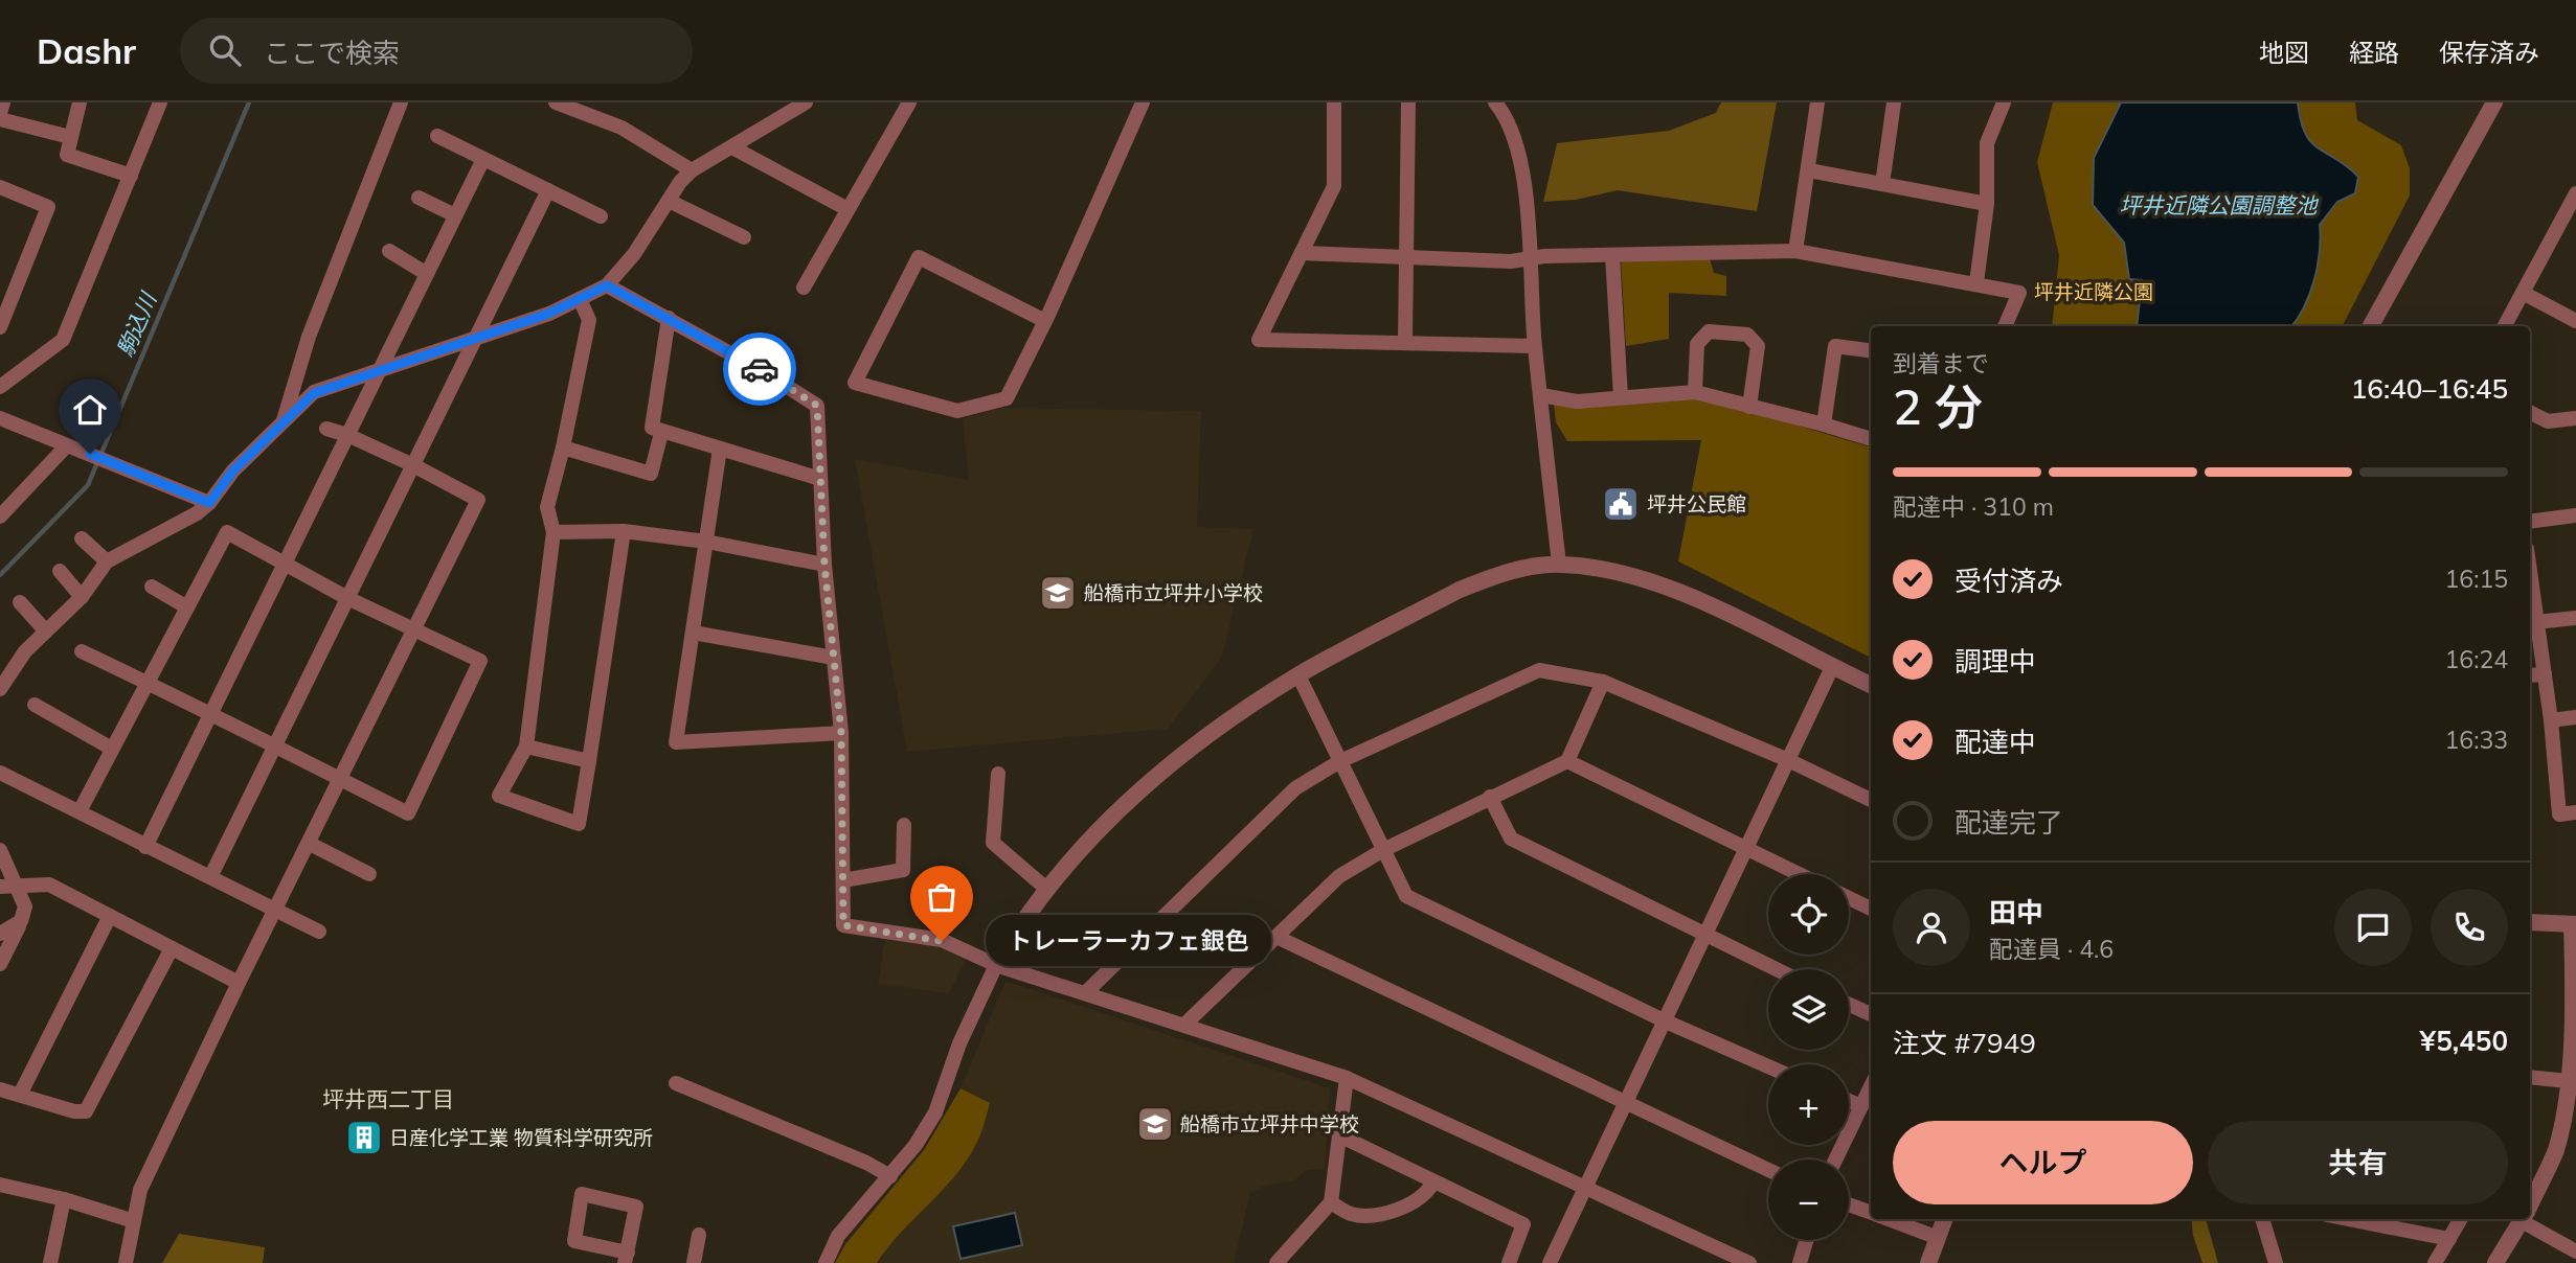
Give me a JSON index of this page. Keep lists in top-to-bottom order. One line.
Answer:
{"districts":["坪井西二丁目"],"water":["坪井近隣公園調整池","駒込川"],"parks":["坪井近隣公園"],"places":{"public building":["坪井公民館"],"school or university":["船橋市立坪井小学校","船橋市立坪井中学校"],"other":["トレーラーカフェ銀色"],"building":["日産化学工業 物質科学研究所"]},"page":{"header":"Dashr","search":"ここで検索","nav":["地図","経路","保存済み"],"heading":["2 分","到着まで","16:40–16:45"],"panel":["田中","配達員 · 4.6","注文 #7949","¥5,450"],"bar":"配達中 · 310 m","list":[["受付済み","16:15"],["調理中","16:24"],["配達中","16:33"],"配達完了"],"map_buttons":["+","−"],"bubble":"トレーラーカフェ銀色","buttons":["ヘルプ","共有"]}}
